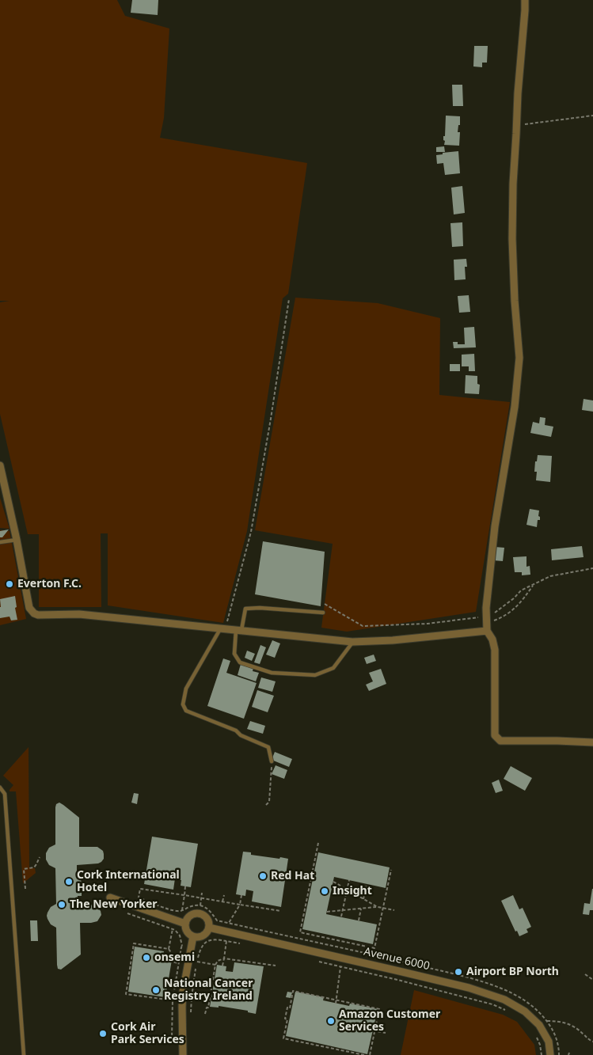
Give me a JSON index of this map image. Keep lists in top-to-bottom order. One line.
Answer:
{"streets":{"street":["Avenue 6000"]},"places":["Everton F.C.","Red Hat","Cork International Hotel","Insight","The New Yorker","onsemi","Airport BP North","National Cancer Registry Ireland","Amazon Customer Services","Cork Air Park Services"]}
